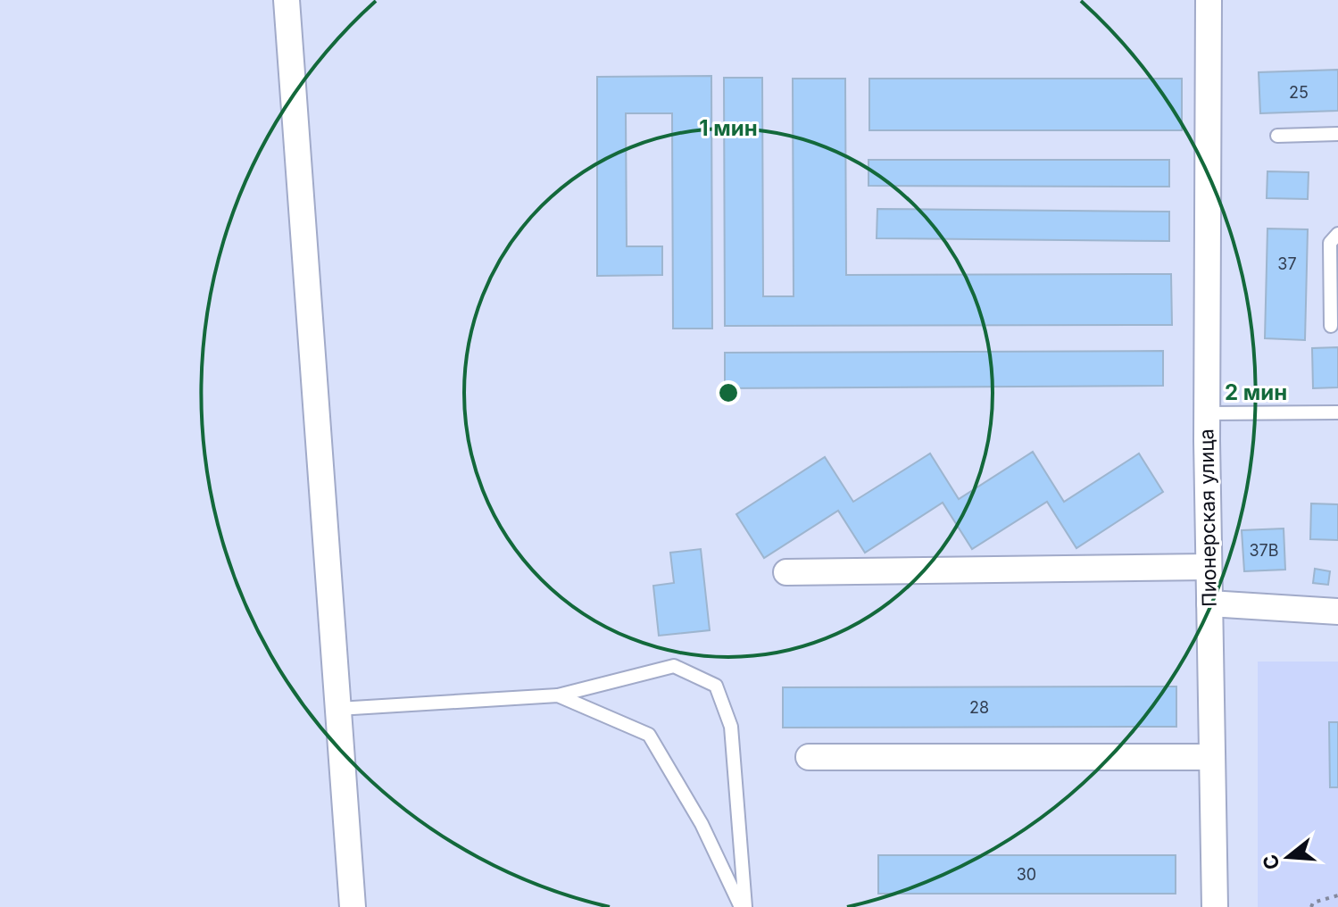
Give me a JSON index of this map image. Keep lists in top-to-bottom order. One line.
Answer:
{"streets":{"street":["Пионерская улица"]},"house_numbers":["25","37","37В","28","30"],"north":"left","rings":["1 мин","2 мин"]}
